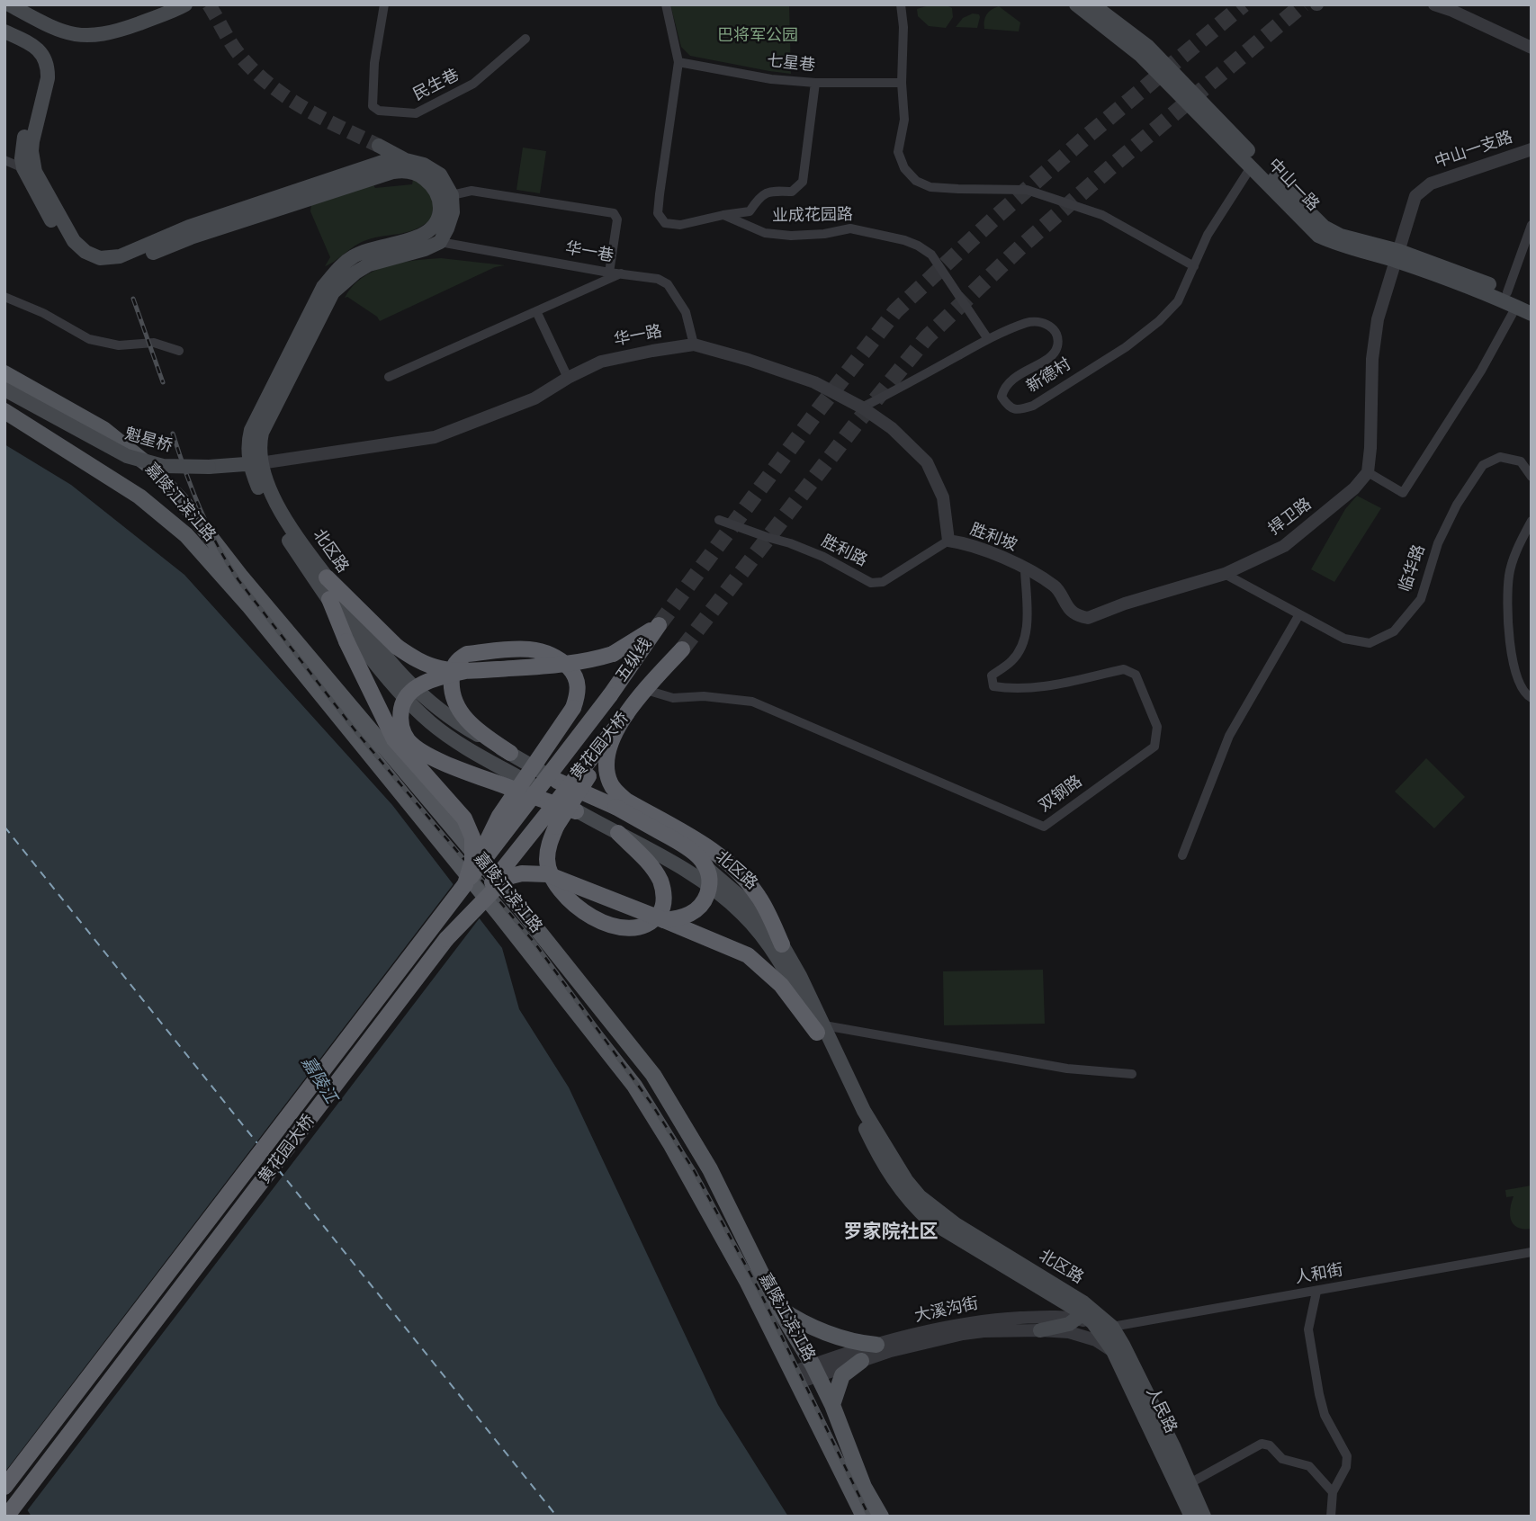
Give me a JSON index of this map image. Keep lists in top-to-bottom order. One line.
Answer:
{"streets":{"highway":["五纵线","黄花园大桥"],"main road":["中山一路","魁星桥","嘉陵江滨江路","北区路","人民路"],"street":["七星巷","民生巷","中山一支路","业成花园路","华一巷","华一路","新德村","捍卫路","胜利坡","胜利路","临华路","双钢路","人和街","大溪沟街"]},"crossings":[["中山一支路","中山一路"],["中山一路","新德村"],["业成花园路","新德村"],["华一巷","华一路"],["华一巷","北区路"],["华一路","新德村"],["华一路","魁星桥"],["华一路","胜利坡"],["华一路","北区路"],["华一路","胜利路"],["魁星桥","北区路"],["嘉陵江滨江路","大溪沟街"],["捍卫路","胜利坡"],["捍卫路","临华路"],["捍卫路","双钢路"],["胜利坡","胜利路"],["胜利坡","双钢路"],["北区路","人和街"],["北区路","大溪沟街"],["北区路","人民路"],["五纵线","黄花园大桥"],["五纵线","双钢路"],["黄花园大桥","双钢路"],["人和街","人民路"],["大溪沟街","人民路"]],"districts":["罗家院社区"],"water":["嘉陵江"],"parks":["巴将军公园"]}
